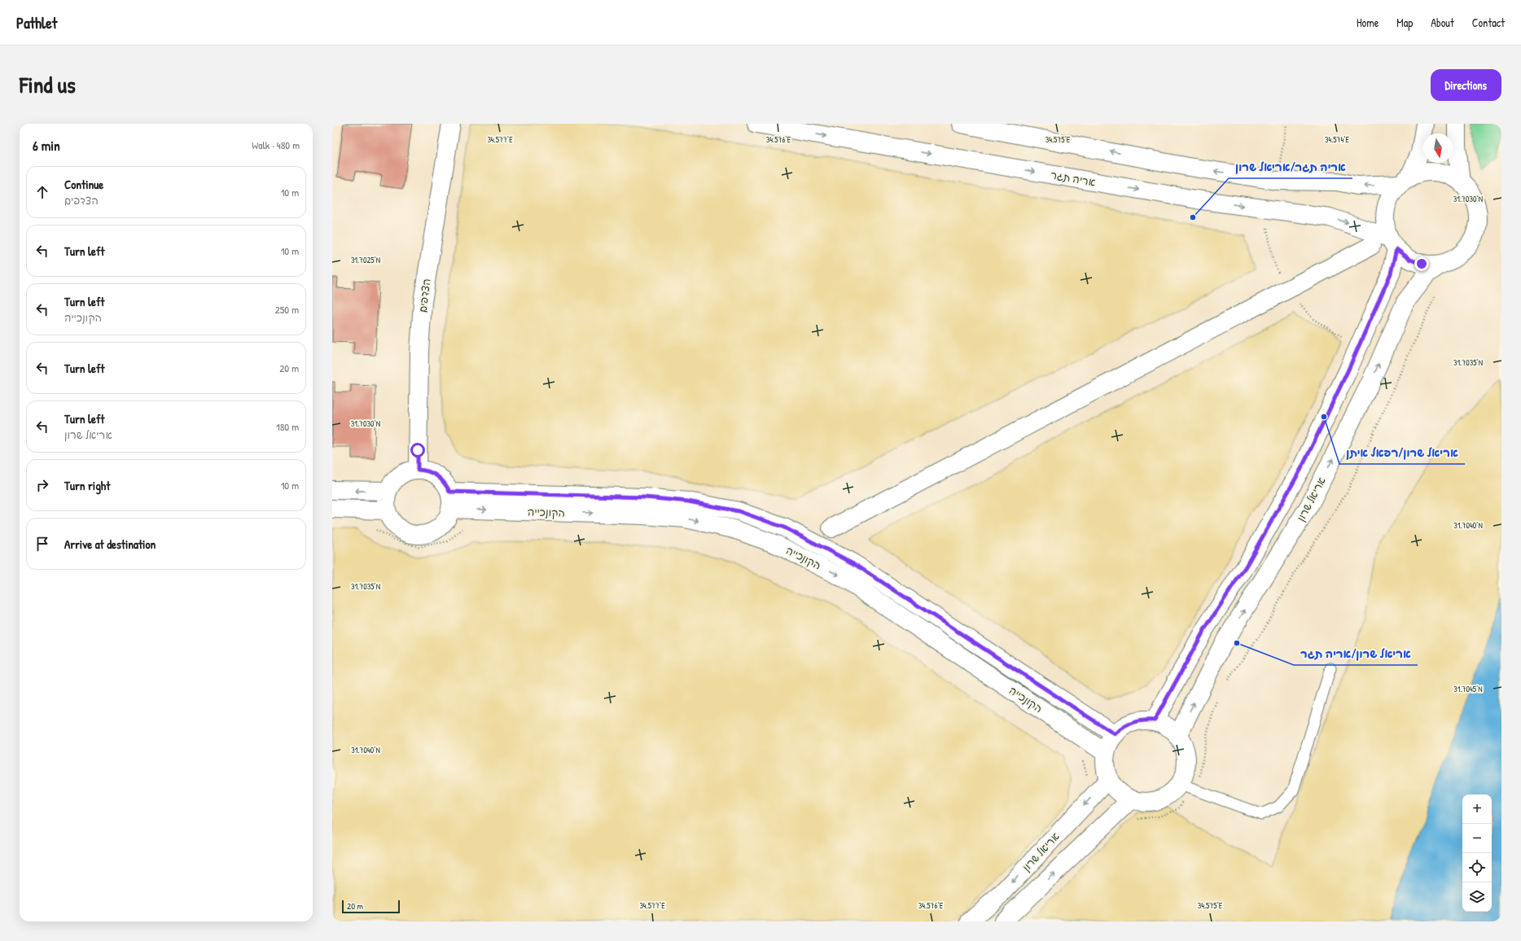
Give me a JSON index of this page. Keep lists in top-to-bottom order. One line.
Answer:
{"streets":{"street":["אריה תגר","הצדפים","אריאל שרון","הקונכייה"]},"crossings":[["אריה תגר","אריאל שרון"],["הצדפים","הקונכייה"],["אריאל שרון","הקונכייה"]],"places":["אריה תגר/אריאל שרון","אריאל שרון/רפאל איתן","אריאל שרון/אריה תגר"],"scale_bar":"20 m","north":"bottom","page":{"header":"Pathlet","nav":["Home","Map","About","Contact"],"title":"Find us","buttons":"Directions","heading":["6 min","Walk · 480 m"],"list":[["Continue","הצדפים","10 m"],["Turn left","10 m"],["Turn left","הקונכייה","250 m"],["Turn left","20 m"],["Turn left","אריאל שרון","180 m"],["Turn right","10 m"],"Arrive at destination"],"map_buttons":["+","−"],"scale":"20 m"},"coordinates":["34.577°E","34.576°E","34.575°E","34.574°E","31.7030°N","31.7025°N","31.7035°N","31.7040°N","31.7045°N"]}
